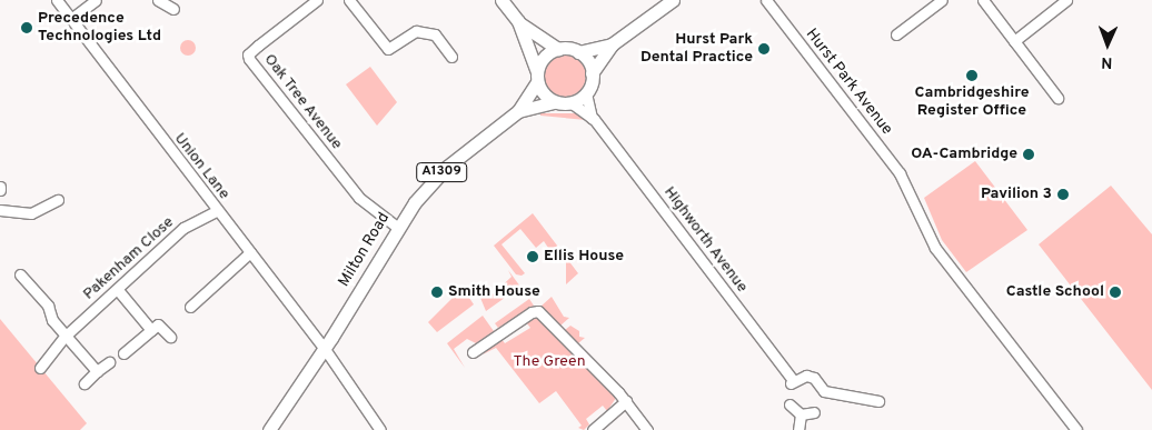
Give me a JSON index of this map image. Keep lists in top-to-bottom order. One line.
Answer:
{"streets":{"main road":["A1309","Milton Road"],"street":["Hurst Park Avenue","Oak Tree Avenue","Union Lane","Highworth Avenue","Pakenham Close"]},"crossings":[["Oak Tree Avenue","Milton Road"],["Union Lane","Milton Road"],["Union Lane","Pakenham Close"],["Highworth Avenue","Milton Road"]],"parks":["The Green"],"places":["Precedence Technologies Ltd","Hurst Park Dental Practice","Cambridgeshire Register Office","OA-Cambridge","Pavilion 3","Ellis House","Smith House","Castle School"],"north":"bottom"}
